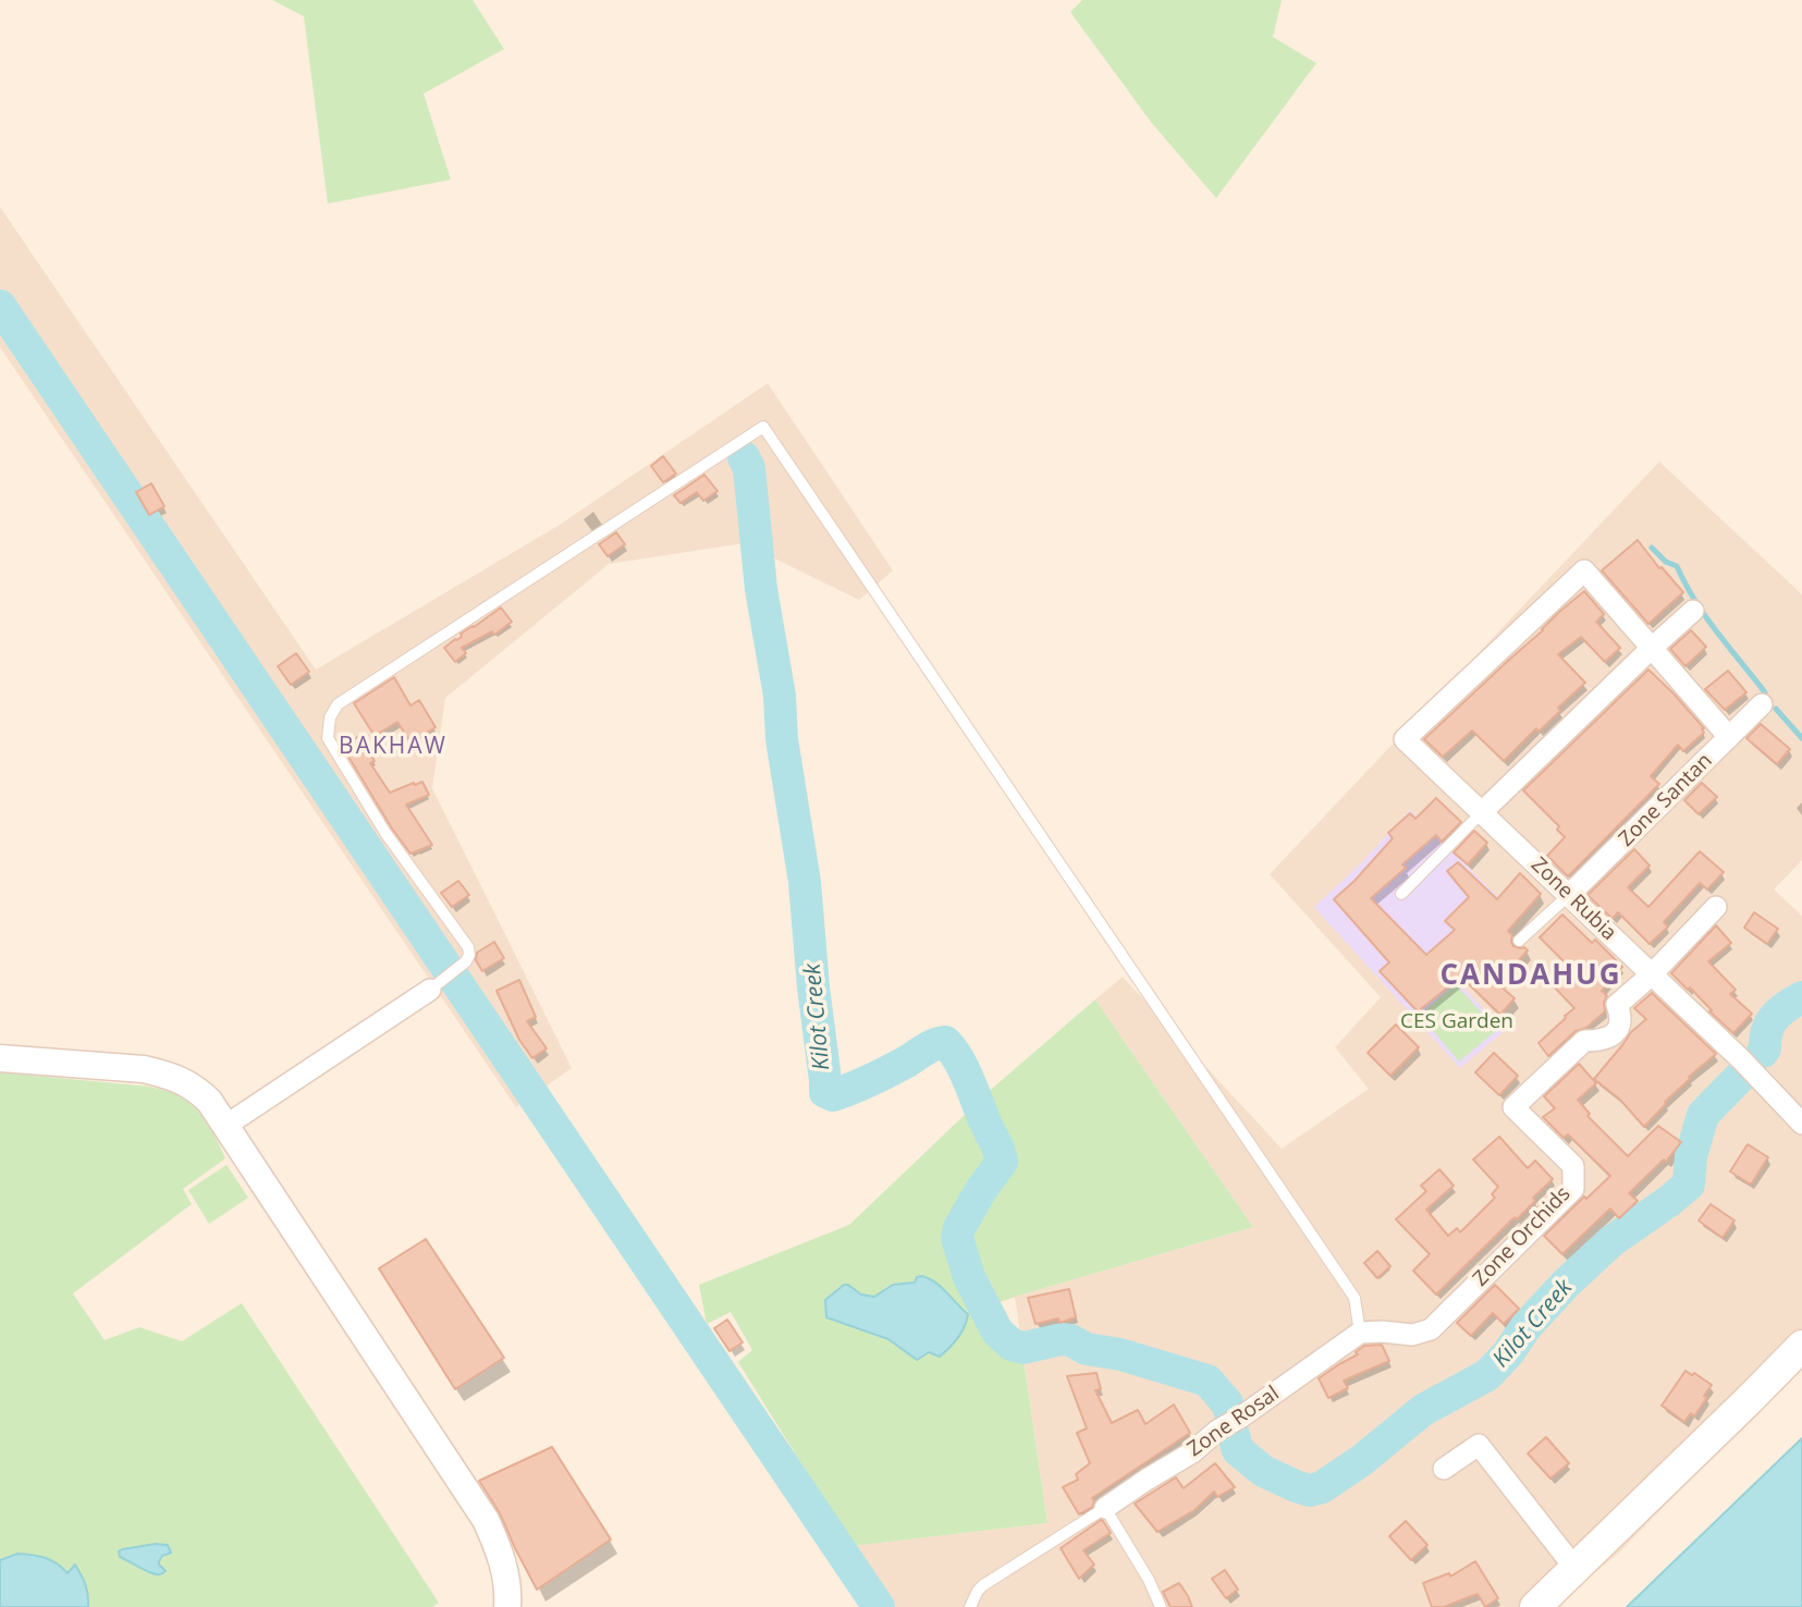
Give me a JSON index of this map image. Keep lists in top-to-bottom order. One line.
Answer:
{"streets":{"street":["Zone Santan","Zone Rubia","Zone Orchids","Zone Rosal"]},"crossings":[["Zone Santan","Zone Rubia"],["Zone Rubia","Zone Orchids"],["Zone Orchids","Zone Rosal"]],"districts":["BAKHAW","CANDAHUG"],"water":["Kilot Creek"],"parks":["CES Garden"]}
